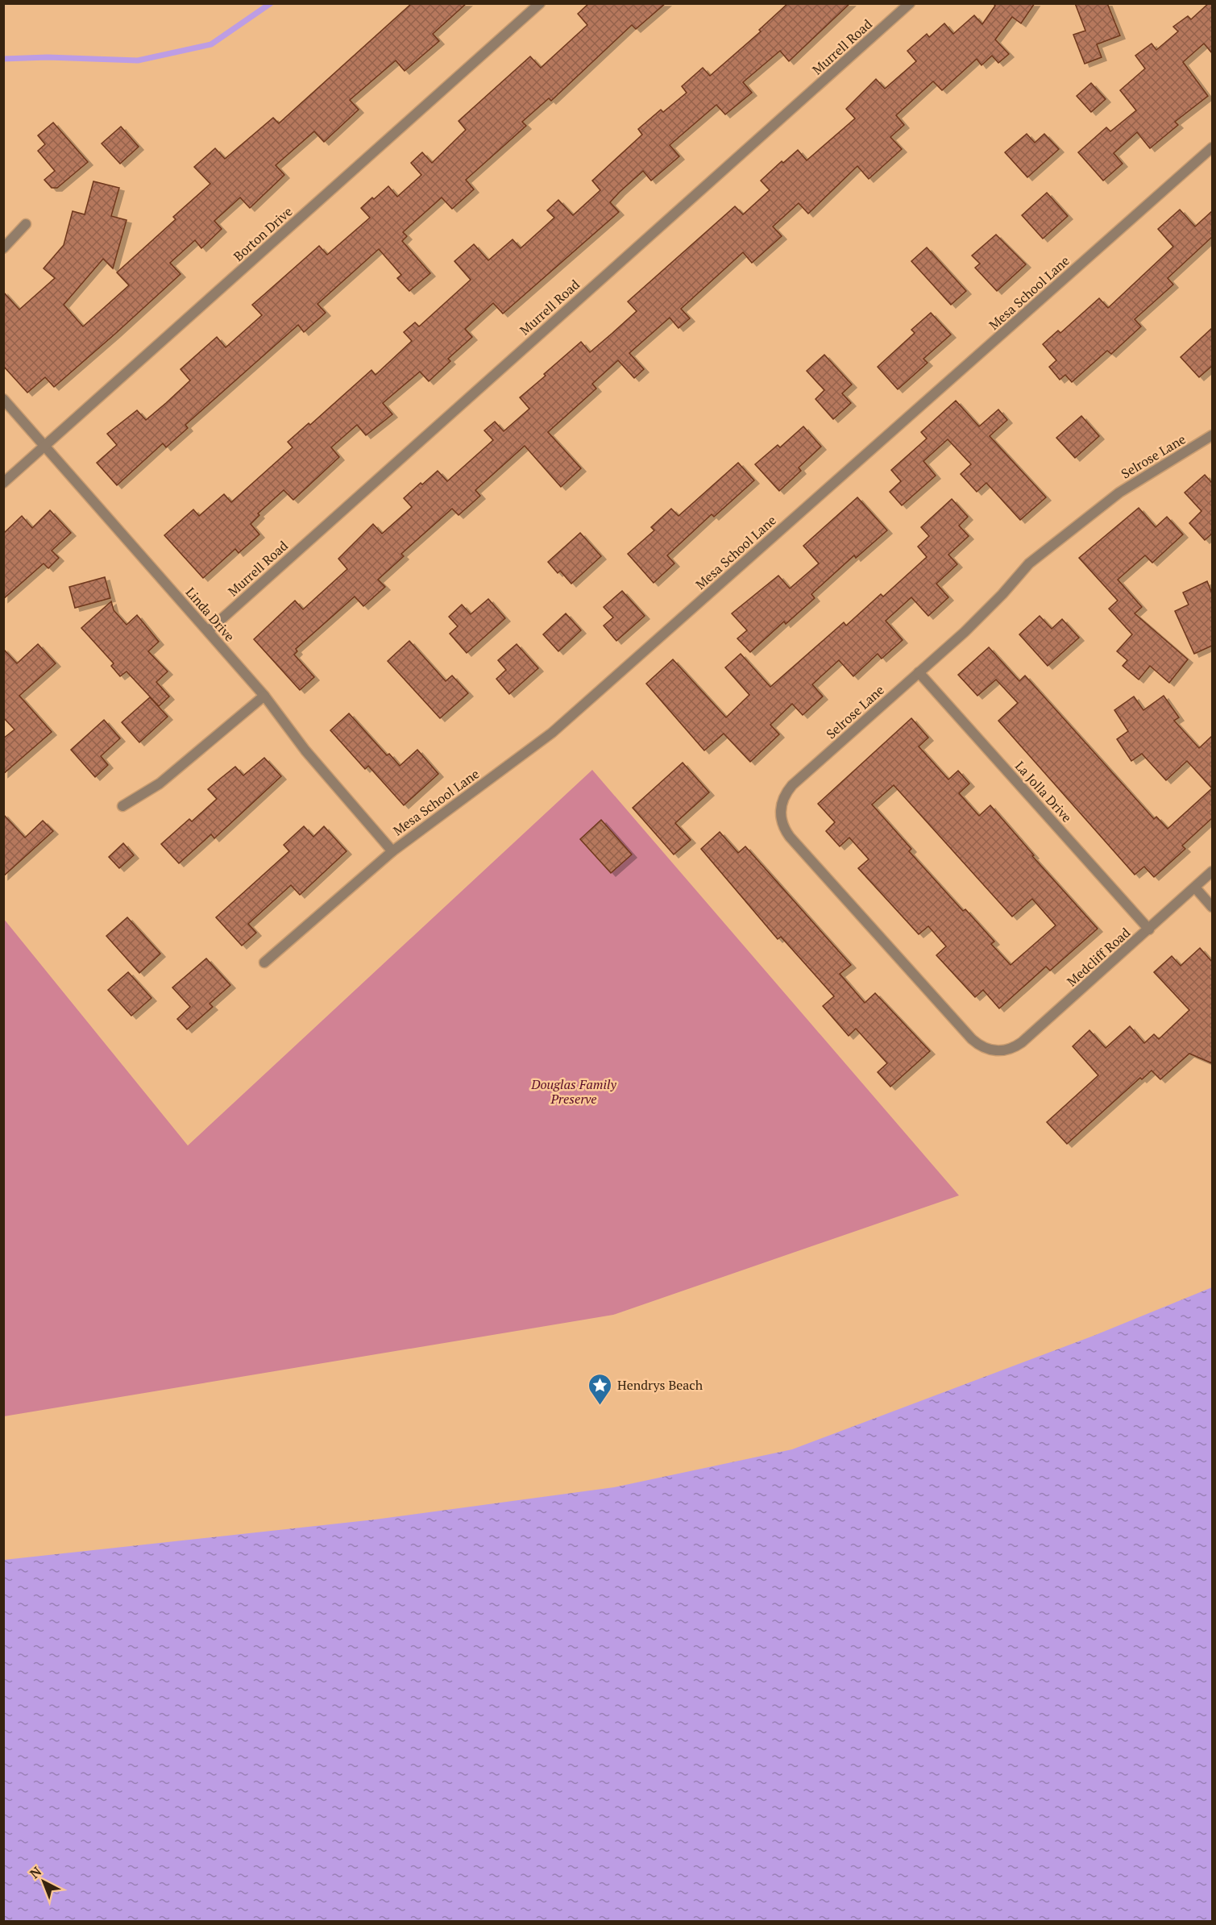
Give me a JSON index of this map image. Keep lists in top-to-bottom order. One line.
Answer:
{"streets":{"street":["Murrell Road","Borton Drive","Mesa School Lane","Selrose Lane","Linda Drive","La Jolla Drive","Medcliff Road"]},"crossings":[["Murrell Road","Linda Drive"],["Borton Drive","Linda Drive"],["Mesa School Lane","Linda Drive"],["Selrose Lane","La Jolla Drive"],["Selrose Lane","Medcliff Road"],["La Jolla Drive","Medcliff Road"]],"parks":["Douglas Family Preserve"],"places":{"place":["Hendrys Beach"]},"north":"top left"}
